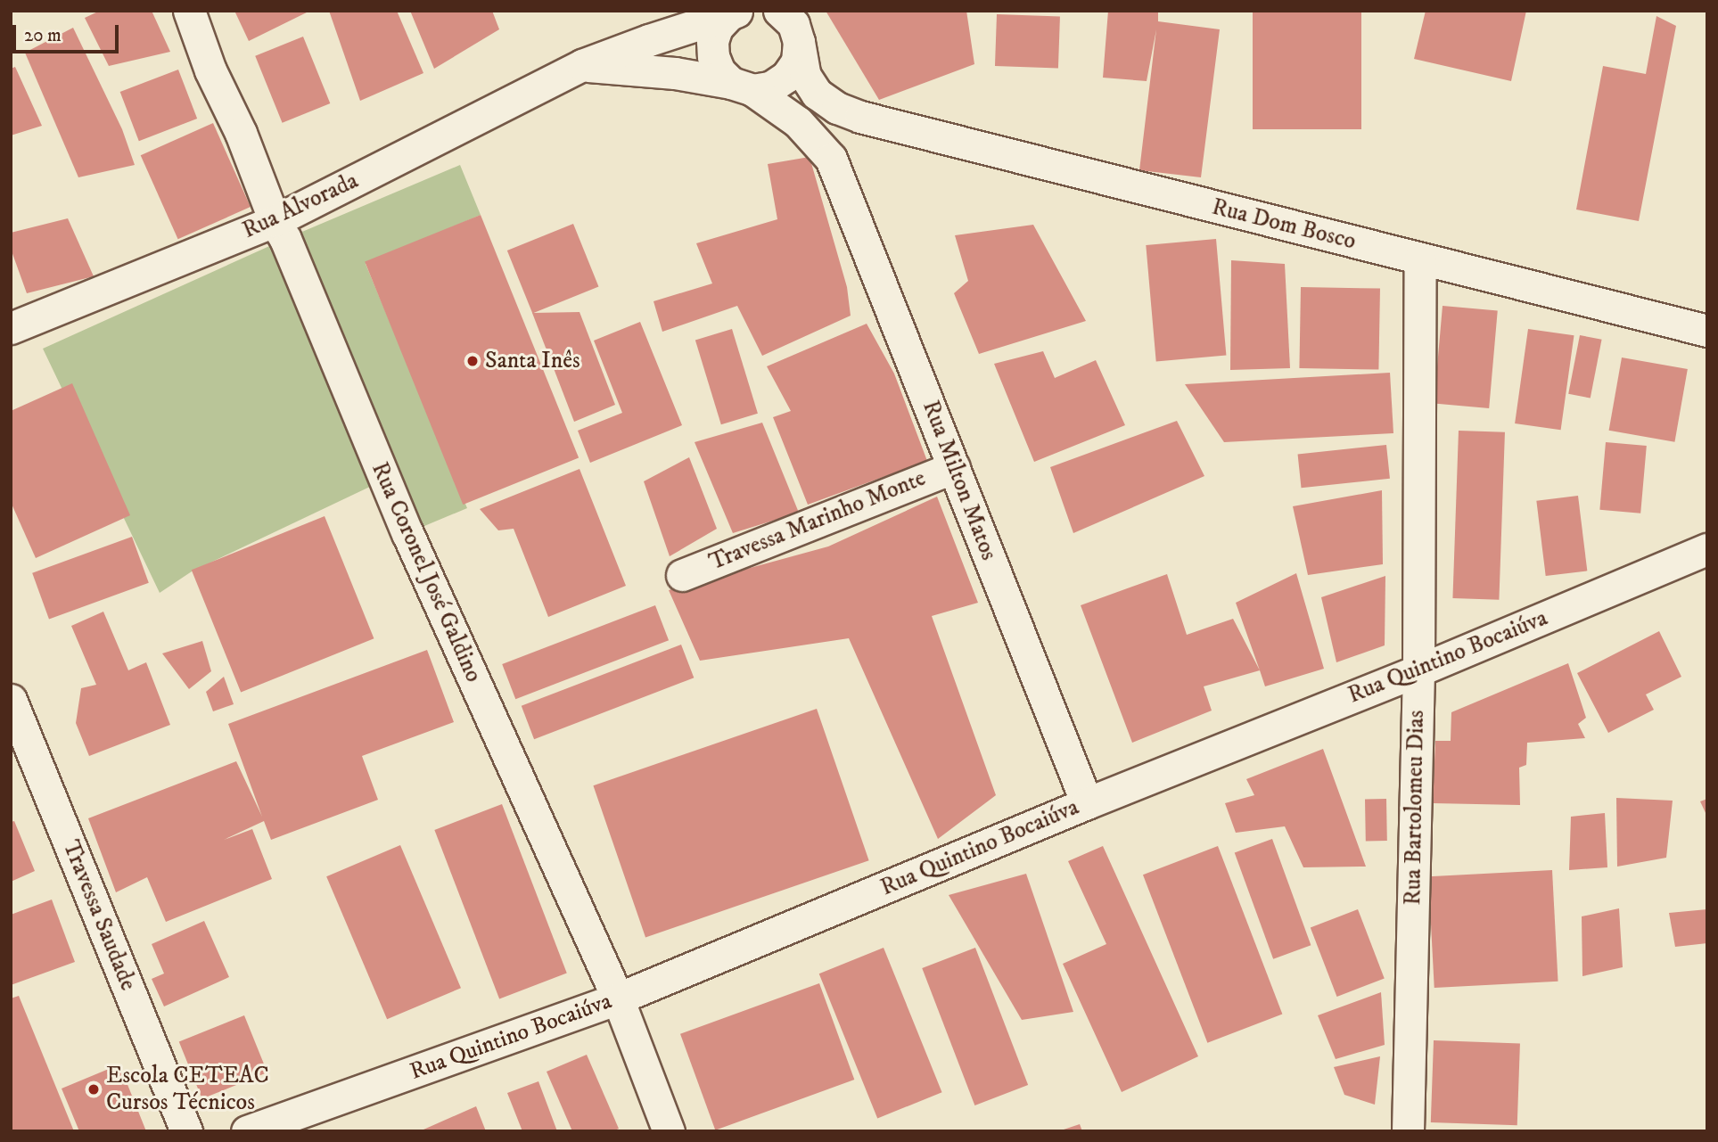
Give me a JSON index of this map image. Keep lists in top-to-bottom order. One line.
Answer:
{"streets":{"street":["Rua Alvorada","Rua Dom Bosco","Rua Milton Matos","Travessa Marinho Monte","Rua Coronel José Galdino","Rua Quintino Bocaiúva","Rua Bartolomeu Dias","Travessa Saudade"]},"crossings":[["Rua Alvorada","Rua Milton Matos"],["Rua Alvorada","Rua Coronel José Galdino"],["Rua Dom Bosco","Rua Milton Matos"],["Rua Dom Bosco","Rua Bartolomeu Dias"],["Rua Milton Matos","Travessa Marinho Monte"],["Rua Milton Matos","Rua Quintino Bocaiúva"],["Rua Coronel José Galdino","Rua Quintino Bocaiúva"],["Rua Quintino Bocaiúva","Rua Bartolomeu Dias"]],"places":["Santa Inês","Escola CETEAC Cursos Técnicos"],"scale_bar":"20 m"}
